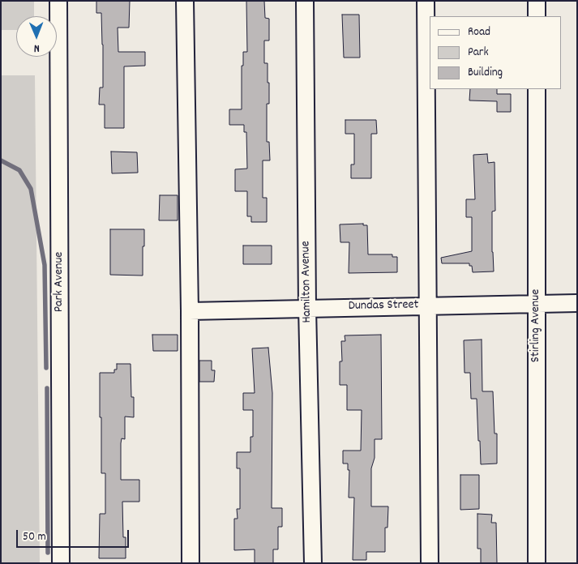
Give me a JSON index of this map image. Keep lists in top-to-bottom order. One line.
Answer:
{"streets":{"street":["Park Avenue","Hamilton Avenue","Dundas Street","Stirling Avenue"]},"crossings":[["Hamilton Avenue","Dundas Street"],["Dundas Street","Stirling Avenue"]],"legend":["Road","Park","Building"],"scale_bar":"50 m","north":"bottom"}
